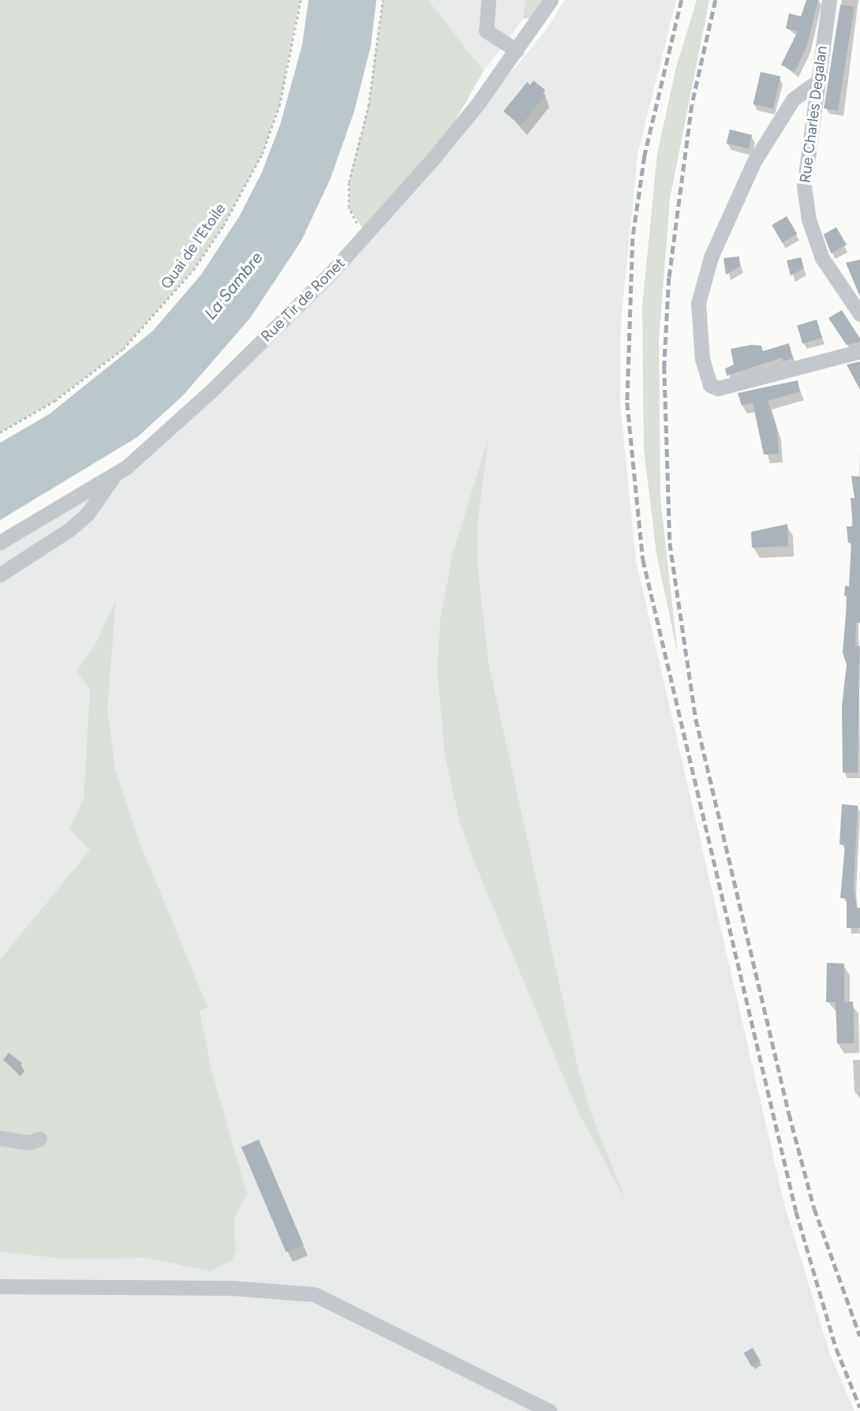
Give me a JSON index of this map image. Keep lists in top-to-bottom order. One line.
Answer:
{"streets":{"street":["Rue Charles Degalan","Rue Tir de Ronet"],"path":["Quai de l'Etoile"]},"water":["La Sambre"]}
